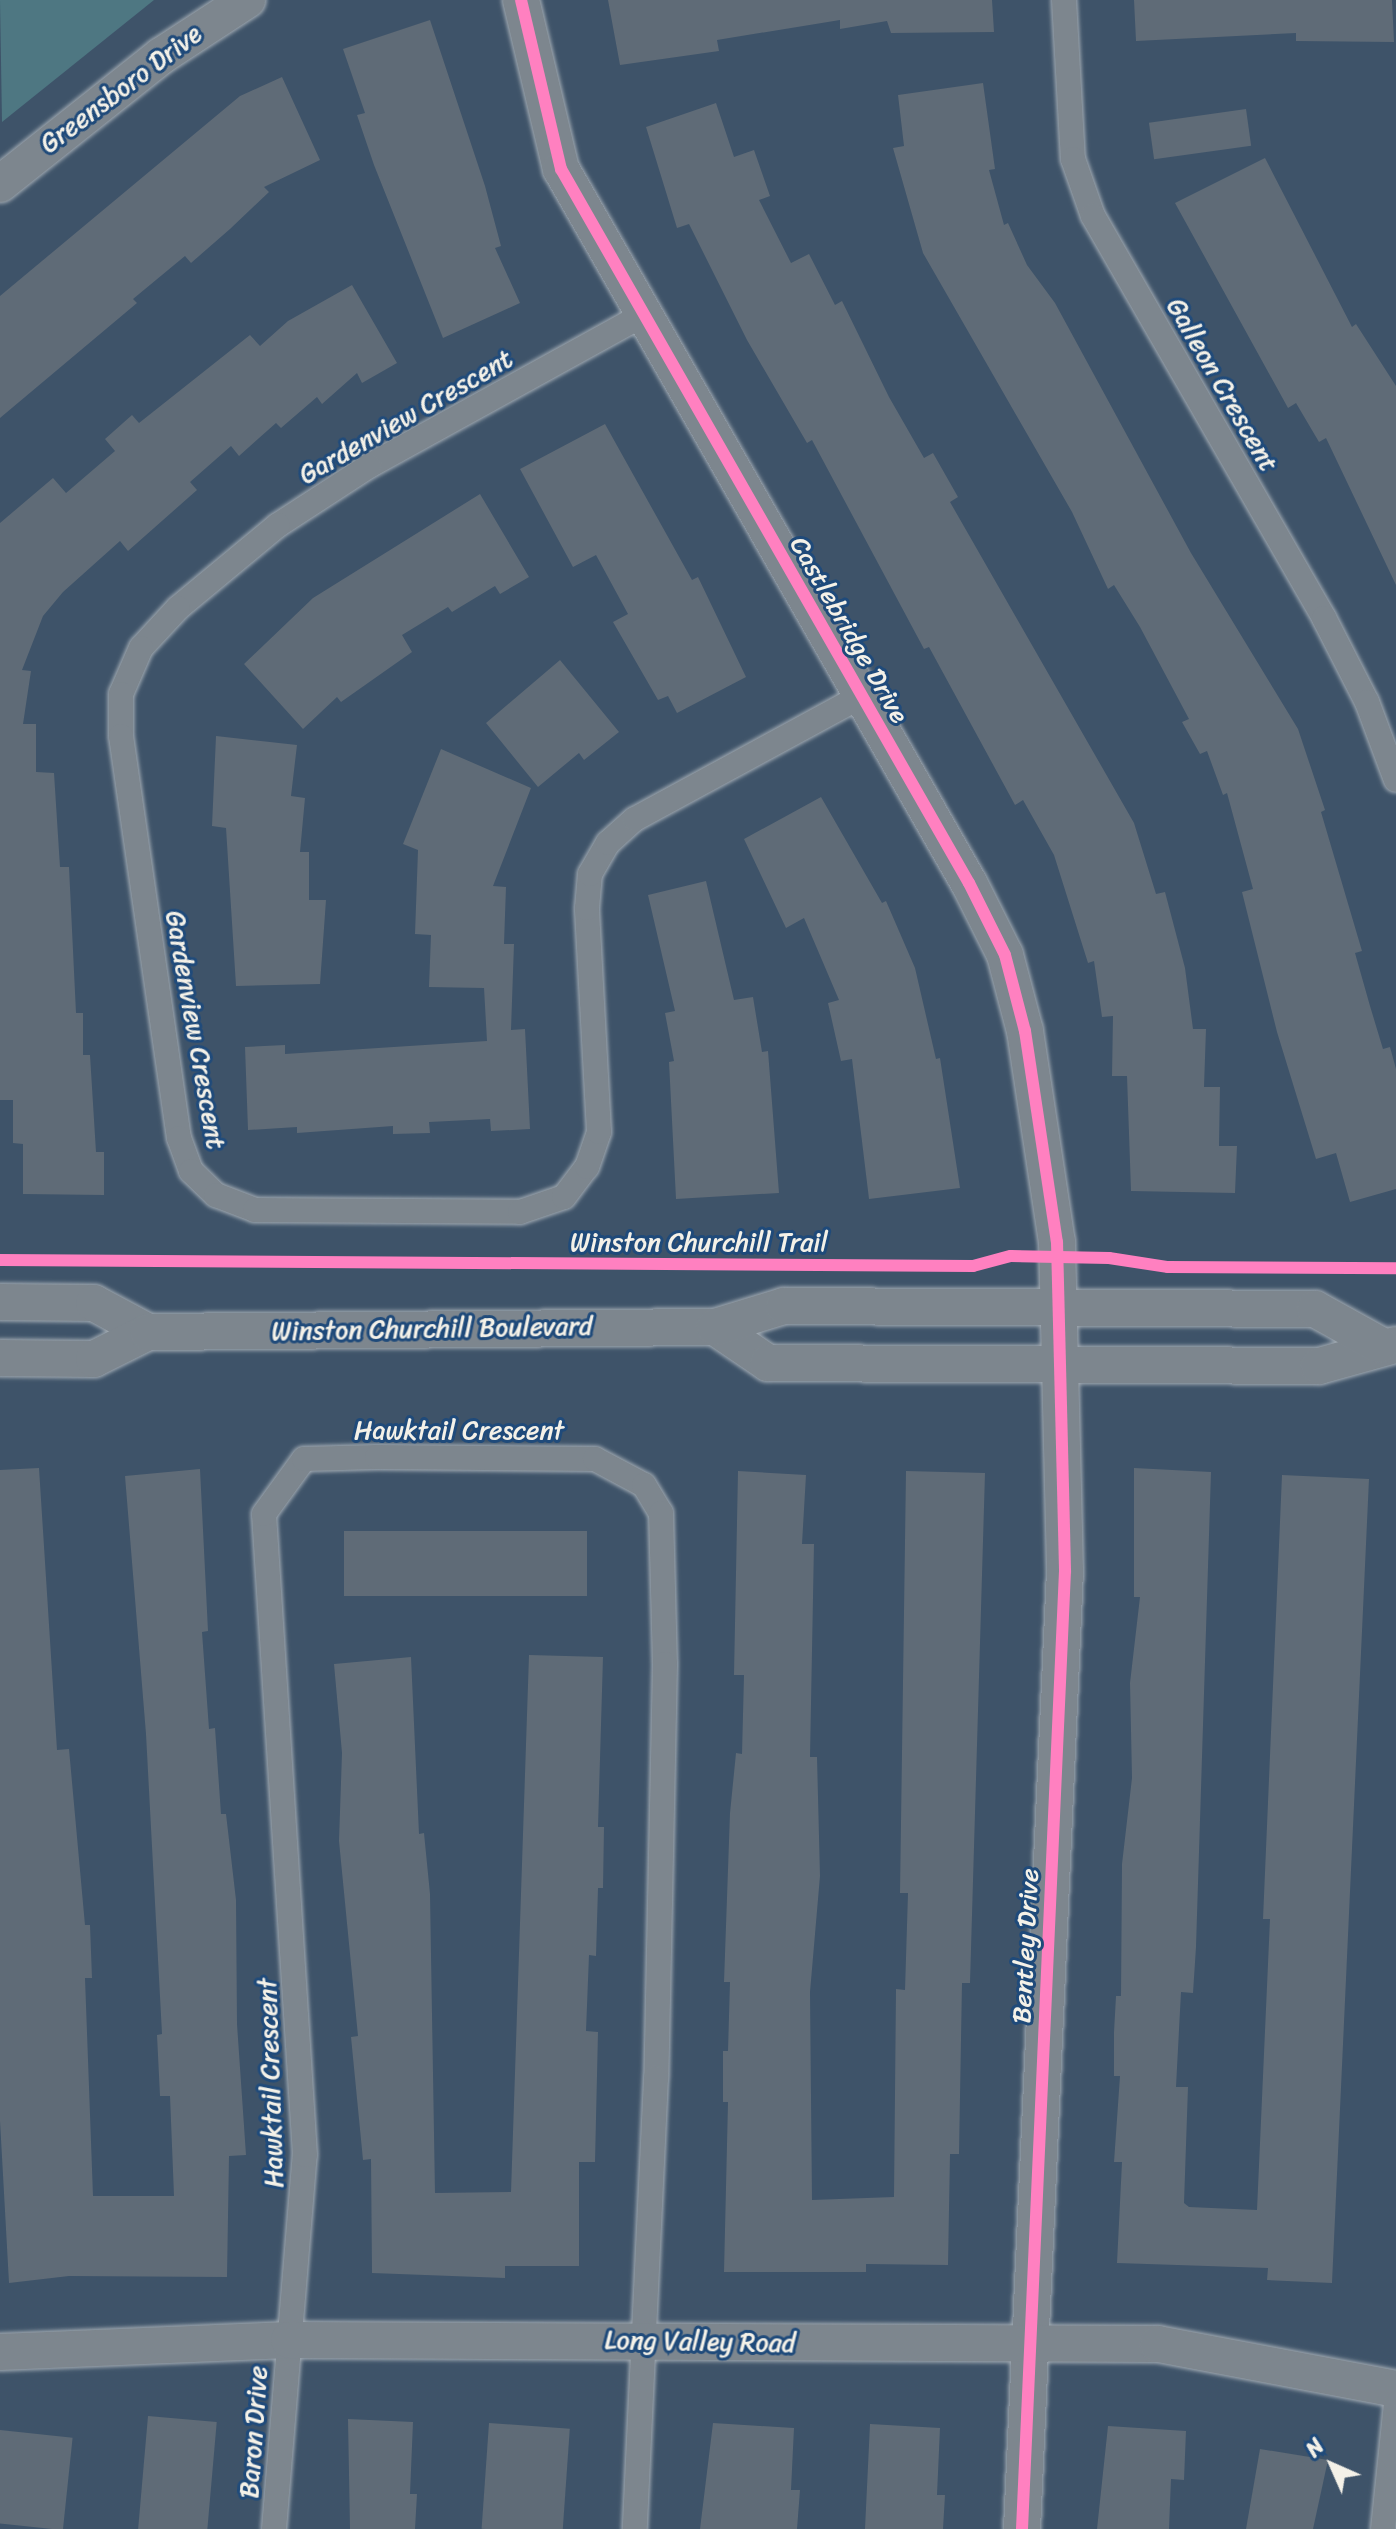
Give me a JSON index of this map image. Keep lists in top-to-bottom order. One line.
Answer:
{"streets":{"street":["Greensboro Drive","Galleon Crescent","Gardenview Crescent","Castlebridge Drive","Winston Churchill Boulevard","Hawktail Crescent","Bentley Drive","Long Valley Road","Baron Drive"],"cycle path":["Winston Churchill Trail"]},"crossings":[["Gardenview Crescent","Castlebridge Drive"],["Castlebridge Drive","Winston Churchill Boulevard"],["Castlebridge Drive","Bentley Drive"],["Winston Churchill Boulevard","Bentley Drive"],["Hawktail Crescent","Long Valley Road"],["Hawktail Crescent","Baron Drive"],["Bentley Drive","Long Valley Road"],["Long Valley Road","Baron Drive"]],"north":"top left"}
